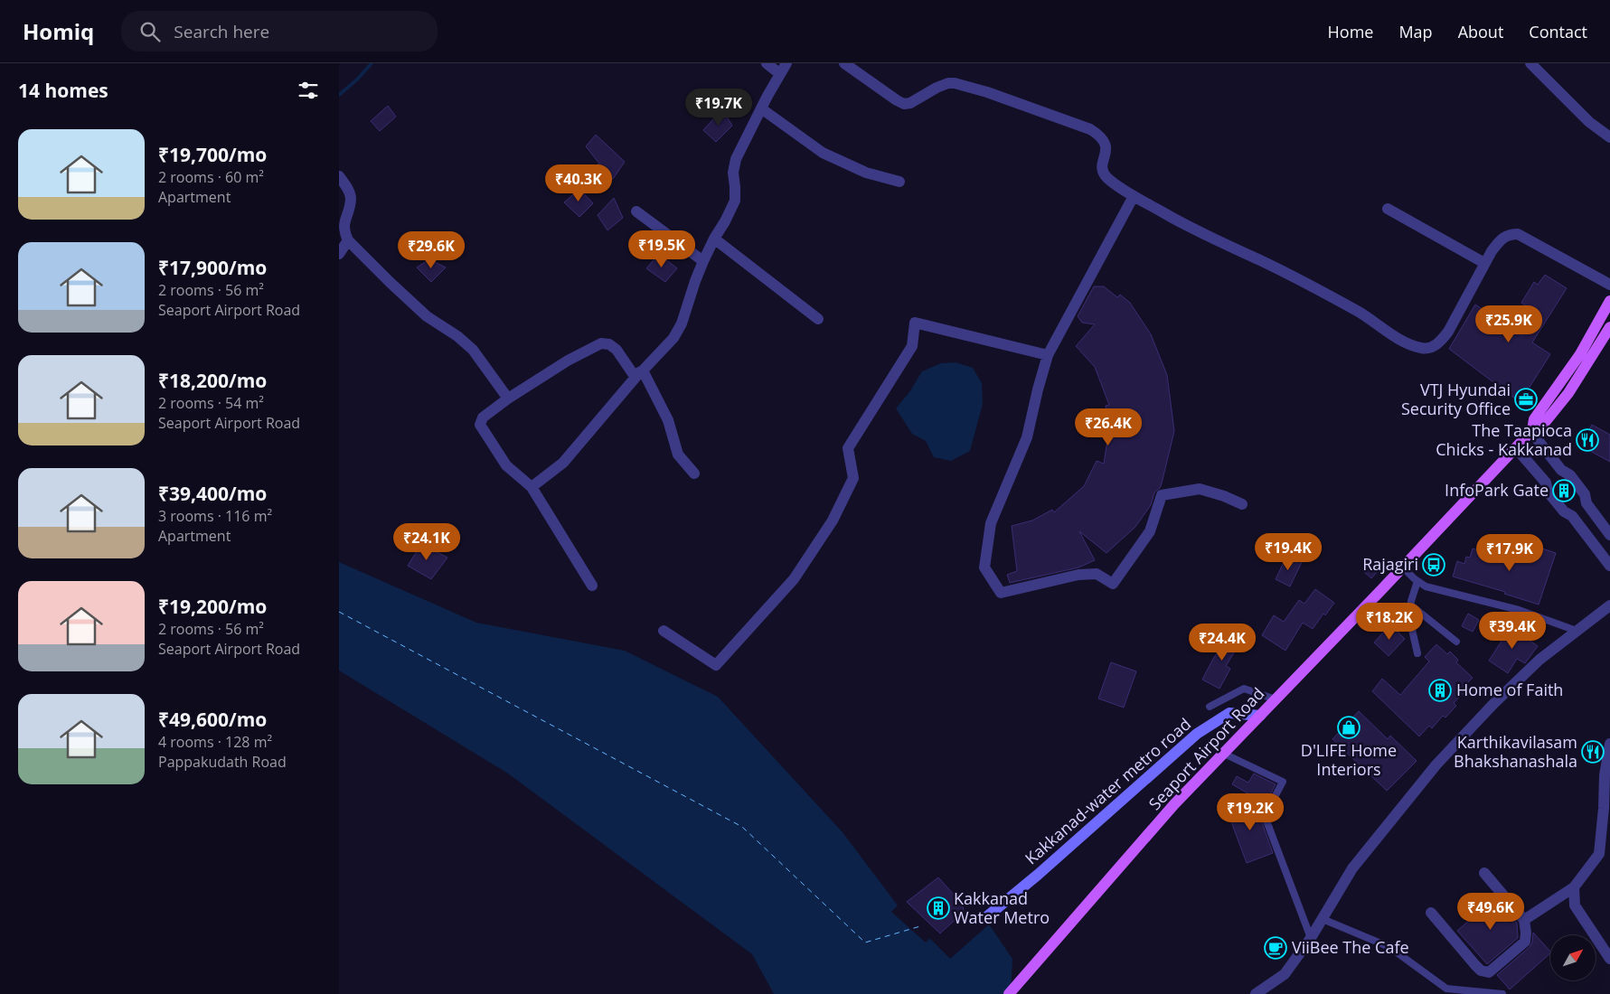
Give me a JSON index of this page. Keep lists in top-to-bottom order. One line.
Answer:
{"streets":{"main road":["Seaport Airport Road"],"street":["Kakkanad-water metro road"]},"crossings":[["Seaport Airport Road","Kakkanad-water metro road"]],"places":{"office":["VTJ Hyundai Security Office"],"restaurant":["The Taapioca Chicks - Kakkanad","Karthikavilasam Bhakshanashala"],"building":["InfoPark Gate","Home of Faith","Kakkanad Water Metro"],"bus stop":["Rajagiri"],"shop":["D'LIFE Home Interiors"],"cafe":["ViiBee The Cafe"]},"north":"top right","page":{"header":"Homiq","search":"Search here","nav":["Home","Map","About","Contact"],"heading":"14 homes","price":["₹19.7K","₹40.3K","₹19.5K","₹29.6K","₹25.9K","₹26.4K","₹24.1K","₹19.4K","₹17.9K","₹18.2K","₹39.4K","₹24.4K","₹19.2K","₹49.6K"],"list":[{"name":"₹19,700/mo","note":"2 rooms · 60 m² · Apartment"},{"name":"₹17,900/mo","note":"2 rooms · 56 m² · Seaport Airport Road"},{"name":"₹18,200/mo","note":"2 rooms · 54 m² · Seaport Airport Road"},{"name":"₹39,400/mo","note":"3 rooms · 116 m² · Apartment"},{"name":"₹19,200/mo","note":"2 rooms · 56 m² · Seaport Airport Road"},{"name":"₹49,600/mo","note":"4 rooms · 128 m² · Pappakudath Road"}]}}
